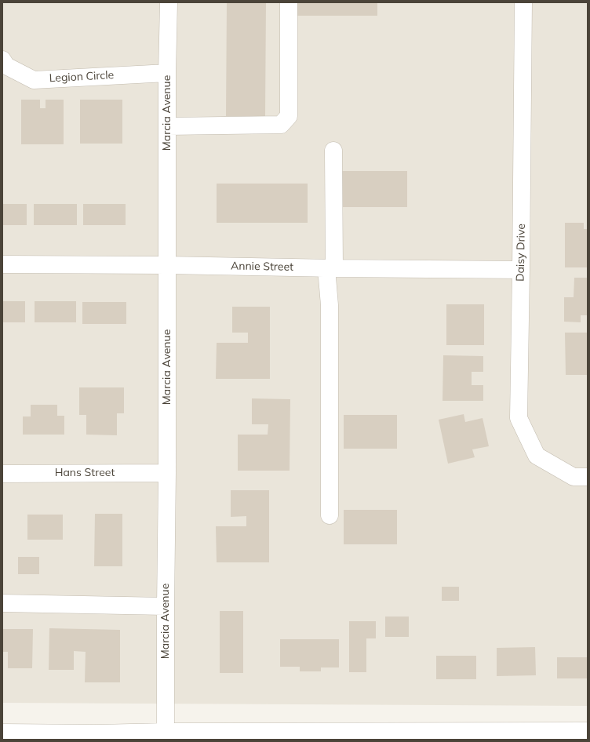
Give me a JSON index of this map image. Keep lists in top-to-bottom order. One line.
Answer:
{"streets":{"street":["Legion Circle","Marcia Avenue","Daisy Drive","Annie Street","Hans Street"]},"crossings":[["Legion Circle","Marcia Avenue"],["Marcia Avenue","Annie Street"],["Marcia Avenue","Hans Street"],["Daisy Drive","Annie Street"]]}
